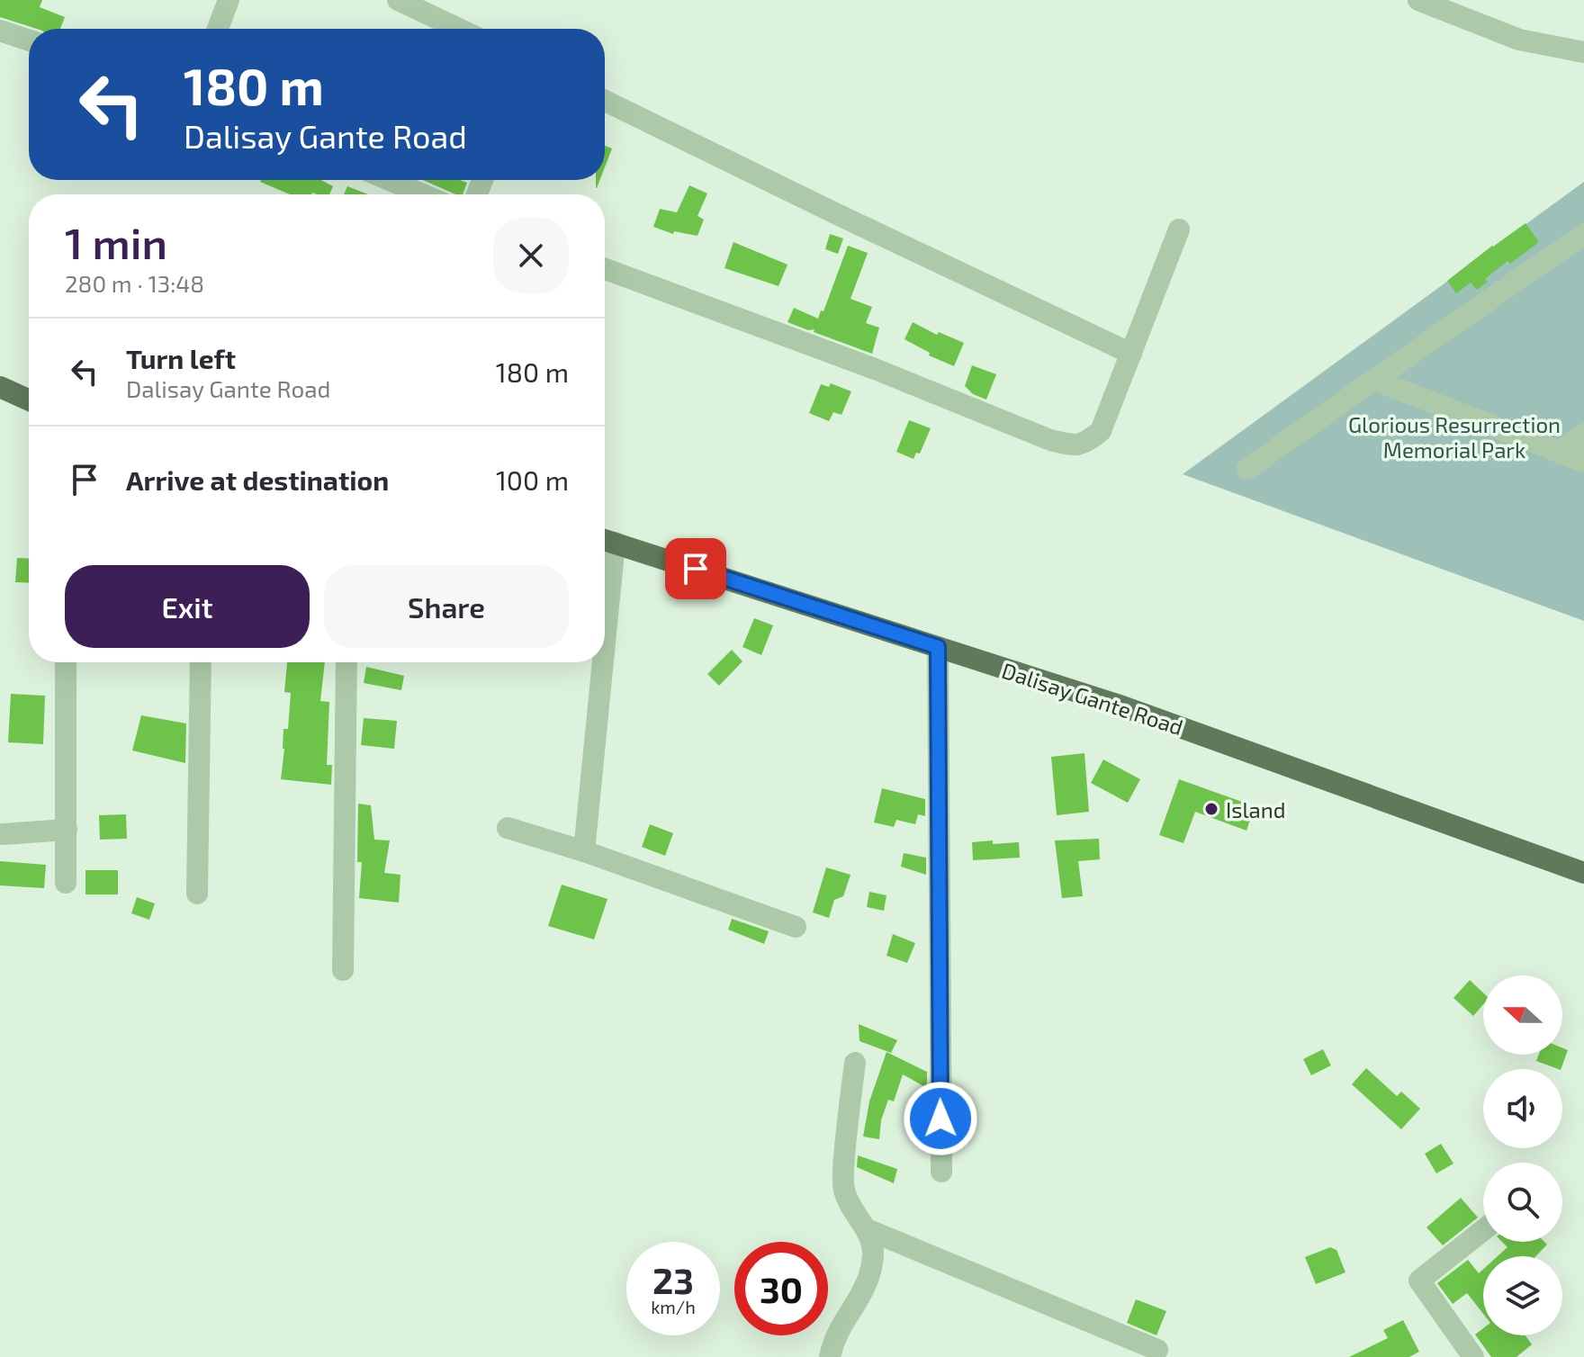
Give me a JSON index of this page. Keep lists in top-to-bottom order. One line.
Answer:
{"streets":{"main road":["Dalisay Gante Road"]},"parks":["Glorious Resurrection Memorial Park"],"places":["Island"],"north":"left","page":{"turn":["180 m","Dalisay Gante Road"],"heading":["1 min","280 m · 13:48"],"list":[{"name":"Turn left","note":"Dalisay Gante Road","value":"180 m"},{"name":"Arrive at destination","value":"100 m"}],"buttons":["Exit","Share"],"speed":"23 km/h","limit":"30"}}
